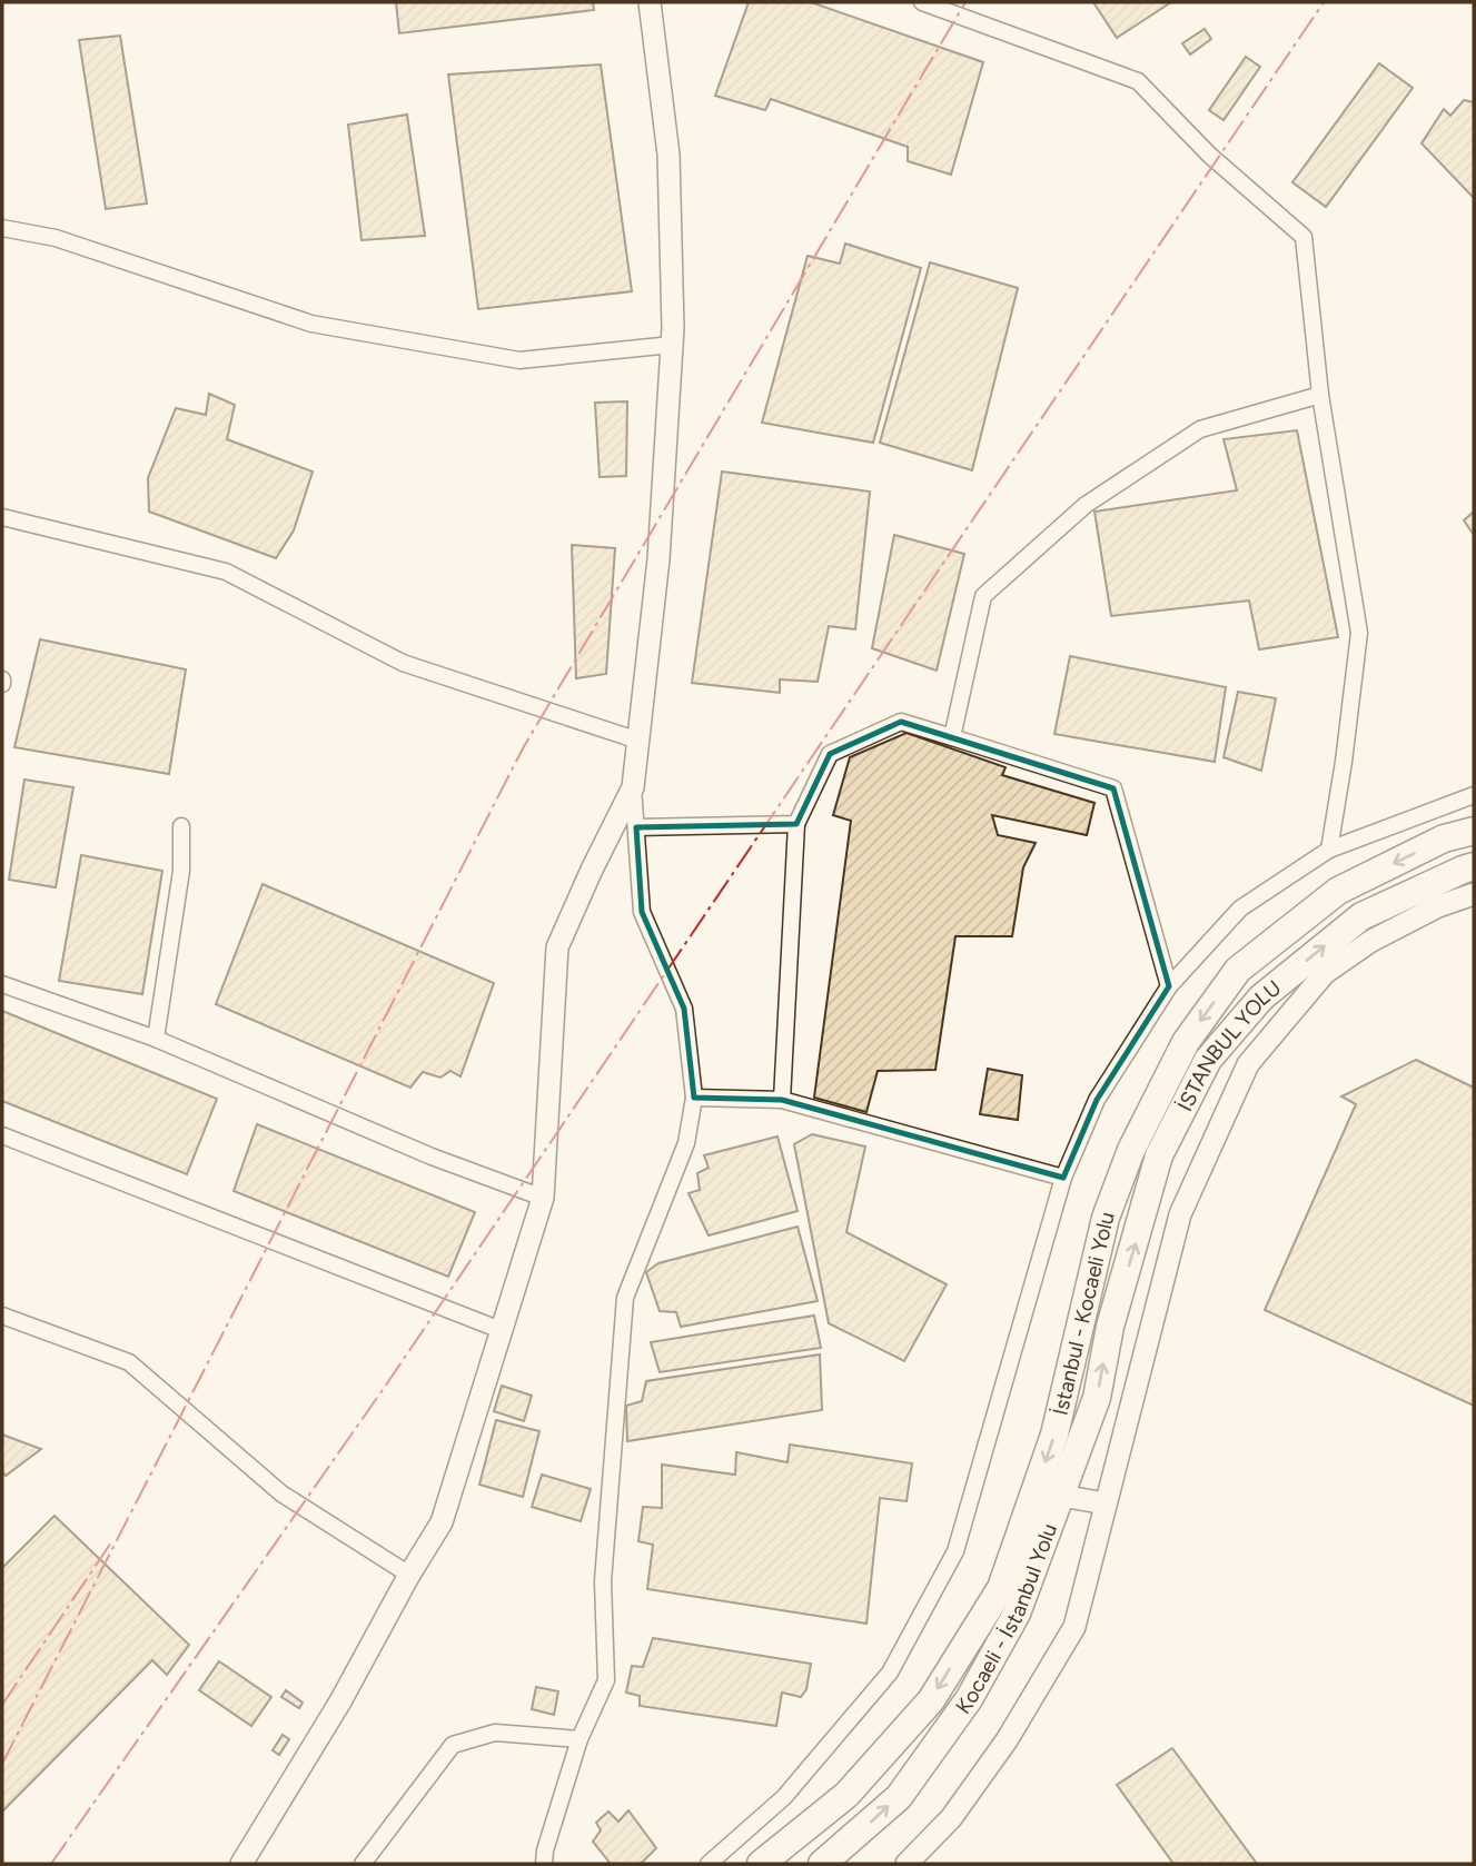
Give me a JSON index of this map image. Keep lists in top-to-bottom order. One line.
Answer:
{"streets":{"highway":["İSTANBUL YOLU","İstanbul - Kocaeli Yolu","Kocaeli - İstanbul Yolu"]},"crossings":[["İSTANBUL YOLU","Kocaeli - İstanbul Yolu"]],"one_way":["İSTANBUL YOLU","İstanbul - Kocaeli Yolu","Kocaeli - İstanbul Yolu"]}
